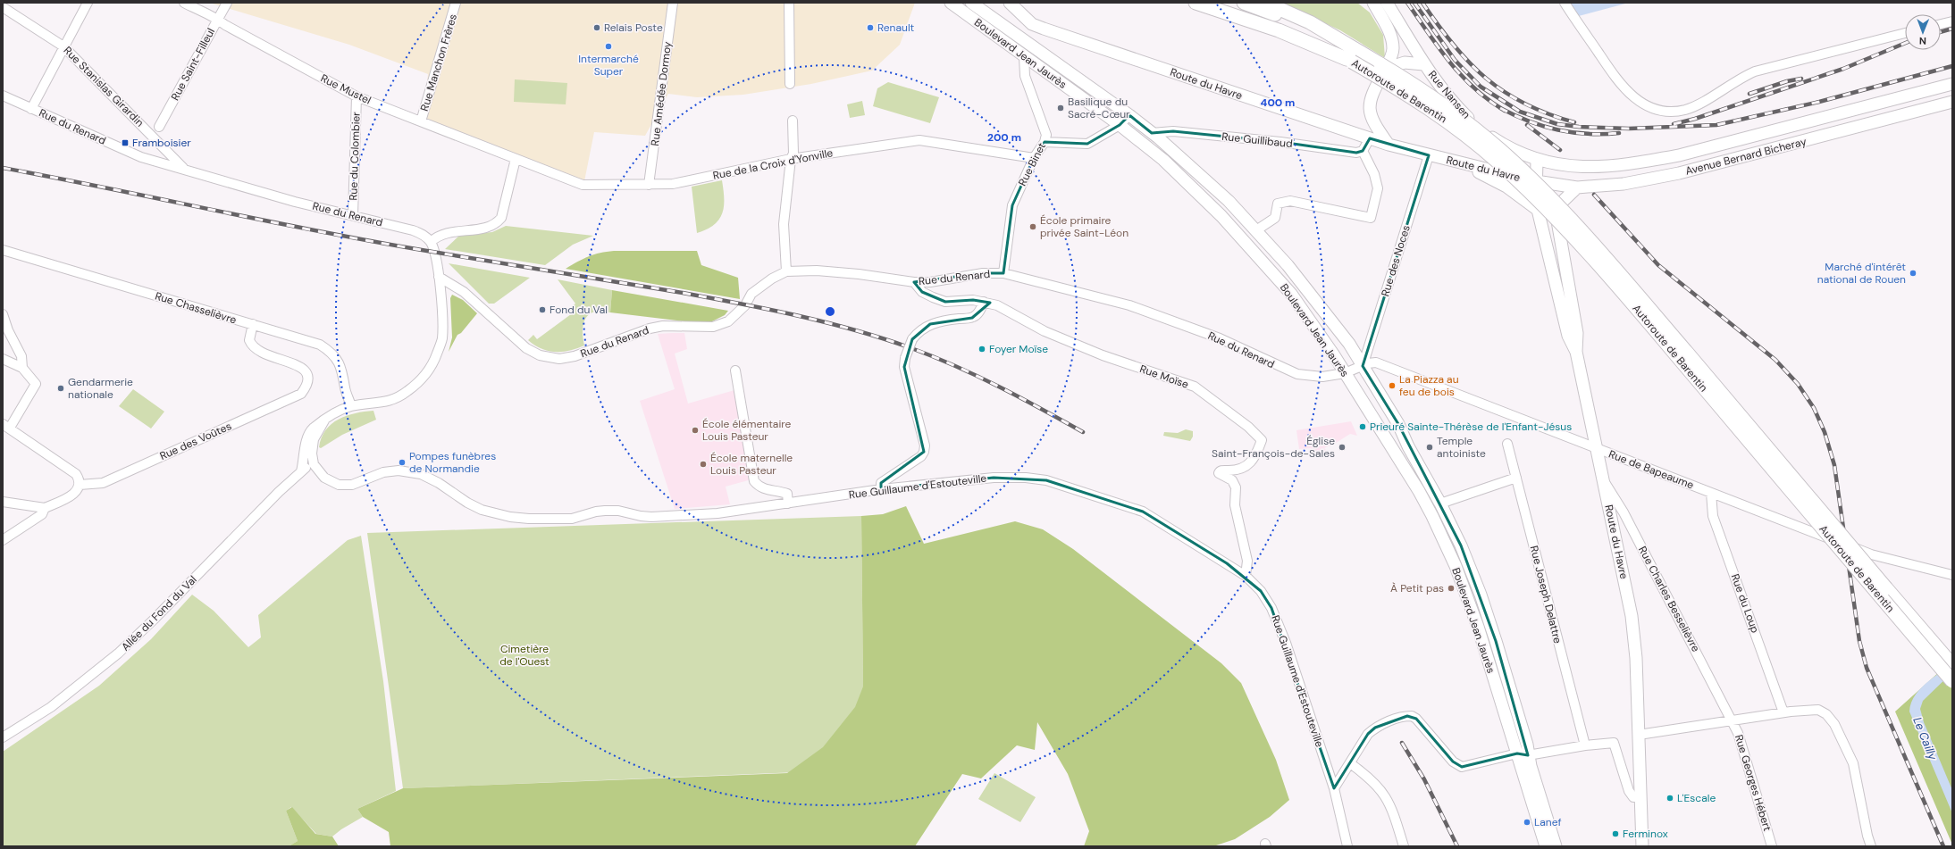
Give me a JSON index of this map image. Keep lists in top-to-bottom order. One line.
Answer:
{"streets":{"highway":["Autoroute de Barentin"],"main road":["Boulevard Jean Jaurès","Route du Havre","Rue Nansen","Avenue Bernard Bicheray"],"street":["Rue Manchon Frères","Rue Saint-Filleul","Rue Stanislas Girardin","Rue Mustel","Rue Amédée Dormoy","Rue du Renard","Rue Guillibaud","Rue du Colombier","Rue de la Croix d'Yonville","Rue Binet","Rue des Noces","Rue Chasselièvre","Rue Moïse","Rue des Voûtes","Rue de Bapeaume","Rue Guillaume d'Estouteville","Rue Joseph Delattre","Rue Charles Besselièvre","Rue du Loup","Allée du Fond du Val","Rue Georges Hébert"]},"crossings":[["Boulevard Jean Jaurès","Rue du Renard"],["Boulevard Jean Jaurès","Rue Guillibaud"],["Boulevard Jean Jaurès","Rue Binet"],["Boulevard Jean Jaurès","Rue des Noces"],["Boulevard Jean Jaurès","Rue de Bapeaume"],["Rue Manchon Frères","Rue Mustel"],["Rue Saint-Filleul","Rue Mustel"],["Route du Havre","Rue Nansen"],["Route du Havre","Avenue Bernard Bicheray"],["Route du Havre","Rue des Noces"],["Route du Havre","Rue de Bapeaume"],["Route du Havre","Rue Charles Besselièvre"],["Rue Stanislas Girardin","Rue du Renard"],["Rue Mustel","Rue du Colombier"],["Rue Mustel","Rue de la Croix d'Yonville"],["Rue Amédée Dormoy","Rue de la Croix d'Yonville"],["Rue Nansen","Avenue Bernard Bicheray"],["Rue du Renard","Rue du Colombier"],["Rue du Renard","Rue Binet"],["Rue du Renard","Rue des Noces"],["Rue du Renard","Rue Moïse"],["Rue du Renard","Rue de Bapeaume"],["Rue de la Croix d'Yonville","Rue Binet"],["Rue des Noces","Rue de Bapeaume"],["Rue Chasselièvre","Rue des Voûtes"],["Rue Moïse","Rue Guillaume d'Estouteville"],["Rue de Bapeaume","Rue du Loup"],["Rue Guillaume d'Estouteville","Allée du Fond du Val"],["Rue Charles Besselièvre","Rue Georges Hébert"]],"water":["Le Cailly"],"parks":["Cimetière de l'Ouest"],"places":{"other":["Relais Poste","Renault","Intermarché Super","Basilique du Sacré-Cœur","École primaire privée Saint-Léon","Marché d'intérêt national de Rouen","Fond du Val","Foyer Moïse","La Piazza au feu de bois","Gendarmerie nationale","Prieuré Sainte-Thérèse de l'Enfant-Jésus","École élémentaire Louis Pasteur","Église Saint-François-de-Sales","Temple antoiniste","Pompes funèbres de Normandie","École maternelle Louis Pasteur","À Petit pas","L'Escale","Lanef","Ferminox"],"transit":["Framboisier"]},"north":"bottom","rings":["400 m","200 m"]}
